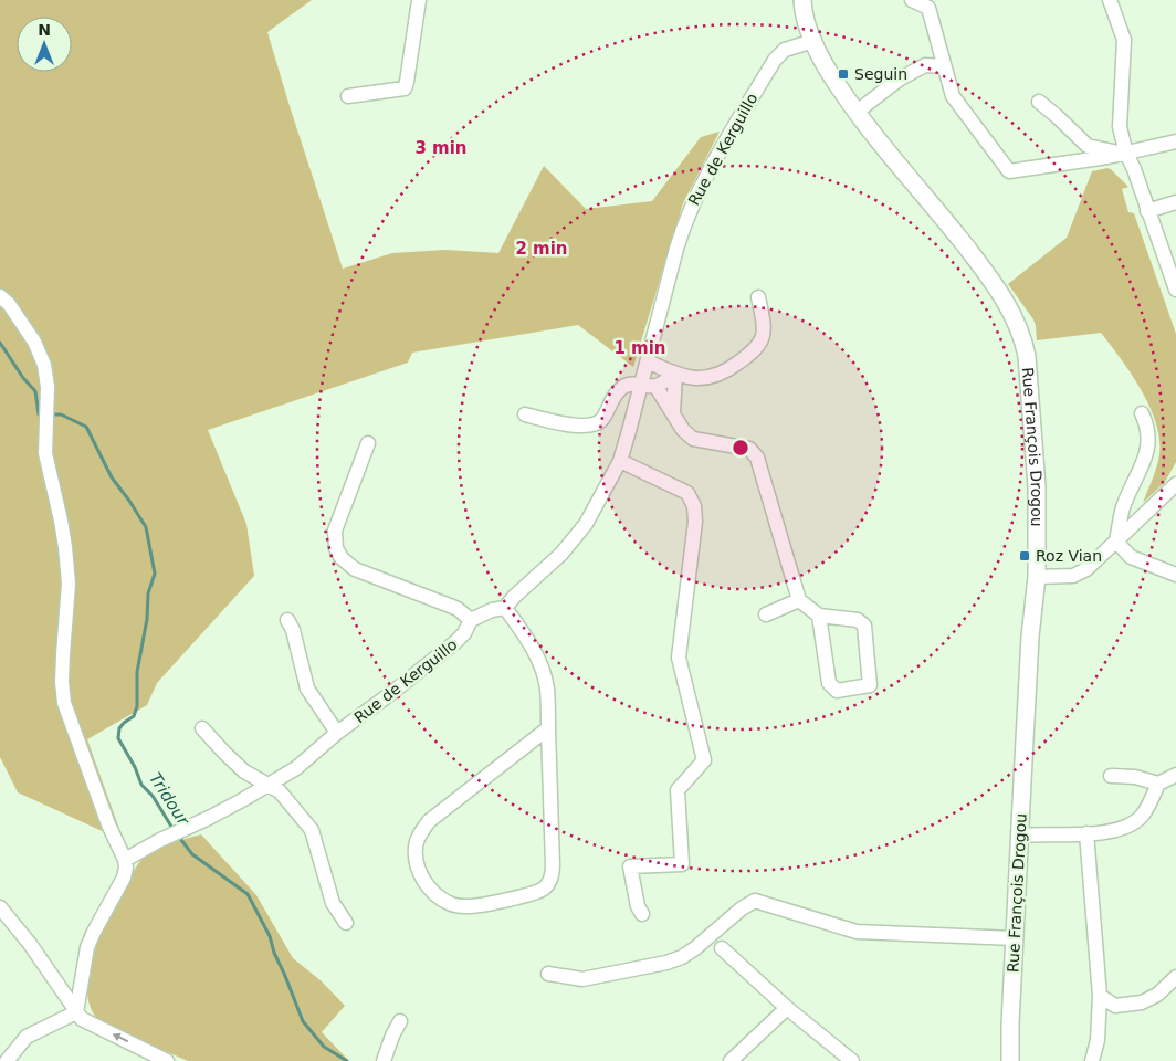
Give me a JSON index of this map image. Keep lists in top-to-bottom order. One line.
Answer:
{"streets":{"street":["Rue de Kerguillo","Rue François Drogou"]},"crossings":[["Rue de Kerguillo","Rue François Drogou"]],"water":["Tridour"],"places":{"transit":["Seguin","Roz Vian"]},"north":"top","rings":["3 min","2 min","1 min"]}
